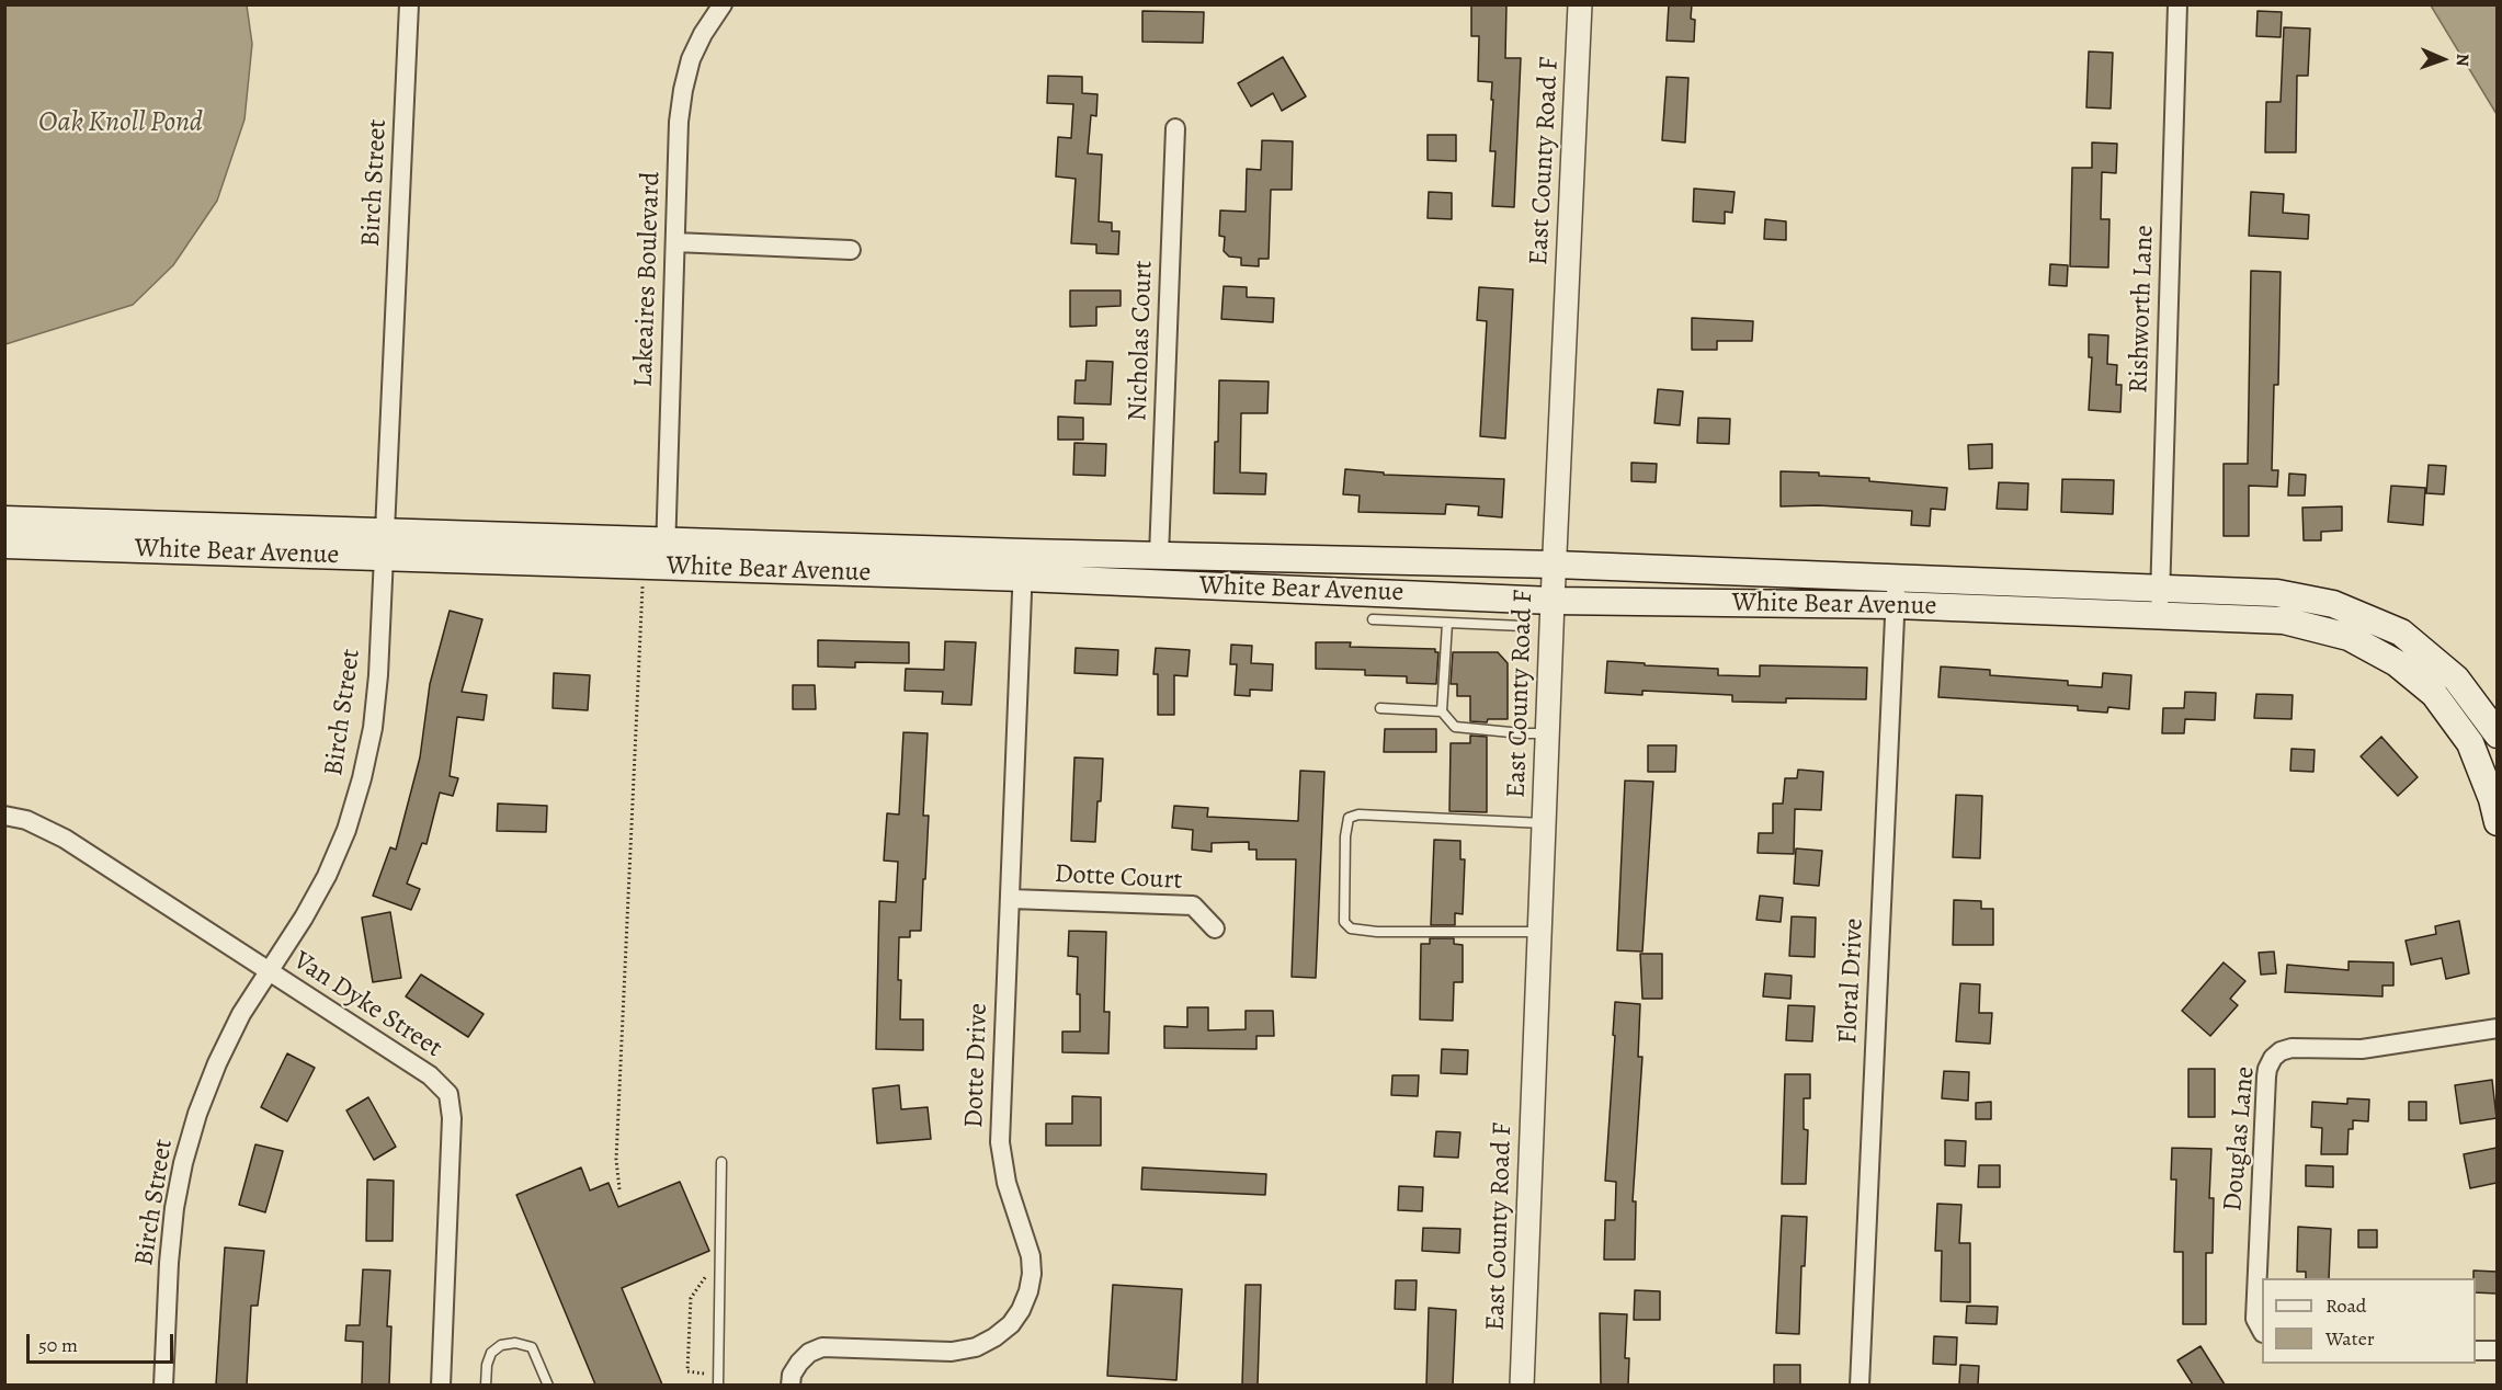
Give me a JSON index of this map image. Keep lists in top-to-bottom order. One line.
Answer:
{"streets":{"main road":["White Bear Avenue"],"street":["East County Road F","Birch Street","Lakeaires Boulevard","Rishworth Lane","Nicholas Court","Dotte Court","Floral Drive","Van Dyke Street","Dotte Drive","Douglas Lane"]},"crossings":[["East County Road F","White Bear Avenue"],["Birch Street","White Bear Avenue"],["Birch Street","Van Dyke Street"],["Lakeaires Boulevard","White Bear Avenue"],["Rishworth Lane","White Bear Avenue"],["Nicholas Court","White Bear Avenue"],["White Bear Avenue","Floral Drive"],["White Bear Avenue","Dotte Drive"],["Dotte Court","Dotte Drive"]],"water":["Oak Knoll Pond"],"legend":["Road","Water"],"scale_bar":"50 m","north":"right"}
